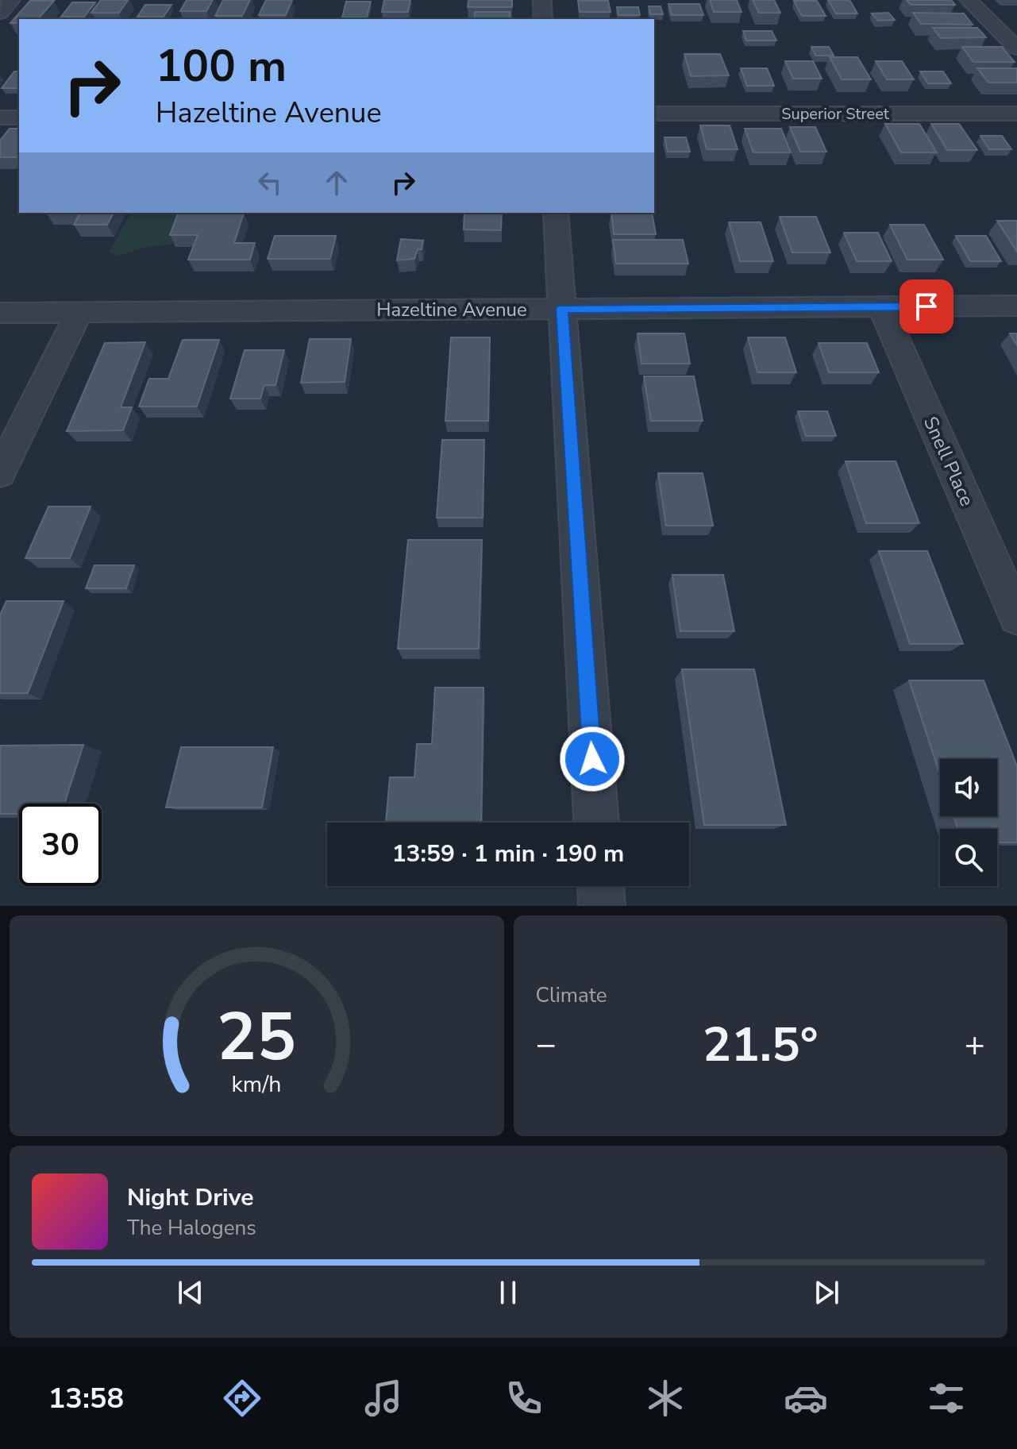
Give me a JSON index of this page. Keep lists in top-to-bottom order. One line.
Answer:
{"streets":{"street":["Superior Street","Hazeltine Avenue","Snell Place"]},"crossings":[["Hazeltine Avenue","Snell Place"]],"page":{"turn":["100 m","Hazeltine Avenue"],"limit":"30","trip":"13:59 · 1 min · 190 m","tile":"Climate","heat":["−","21.5°","+"],"song":["Night Drive","The Halogens"],"tabs":"13:58","gauge":["25","km/h"]}}
